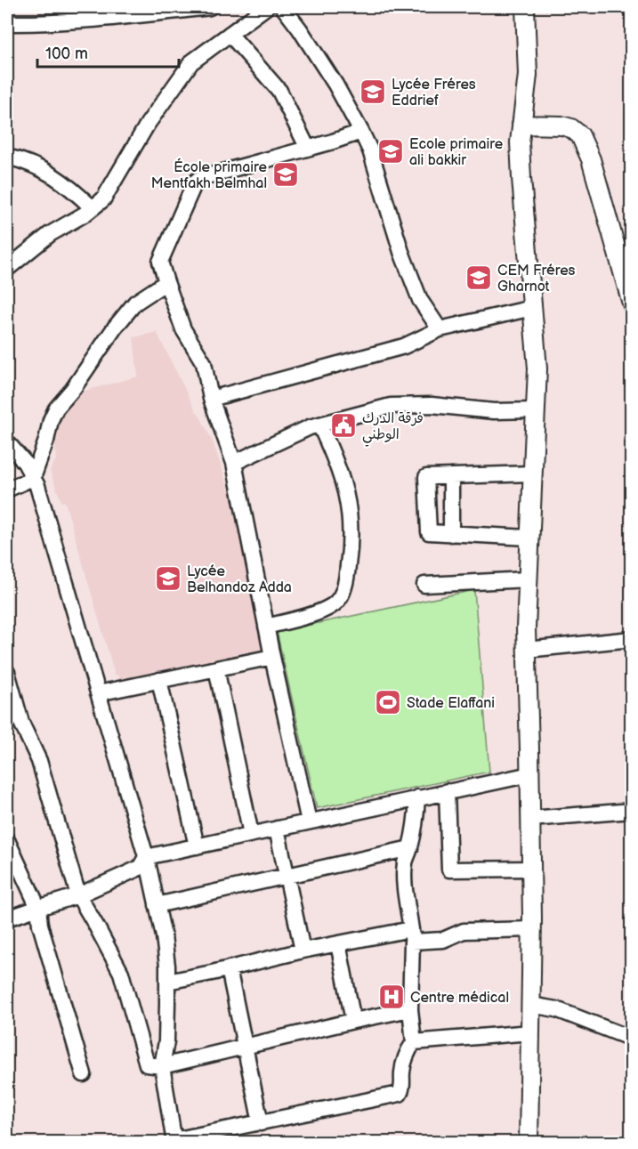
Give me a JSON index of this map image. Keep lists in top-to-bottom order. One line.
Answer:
{"places":{"school or university":["Lycée Fréres Eddrief","Ecole primaire ali bakkir","École primaire Mentfakh Belmhal","CEM Fréres Gharnot","Lycée Belhandoz Adda"],"public building":["فرقة الدرك الوطني"],"sports":["Stade Elaffani"],"hospital":["Centre médical"]},"scale_bar":"100 m"}
